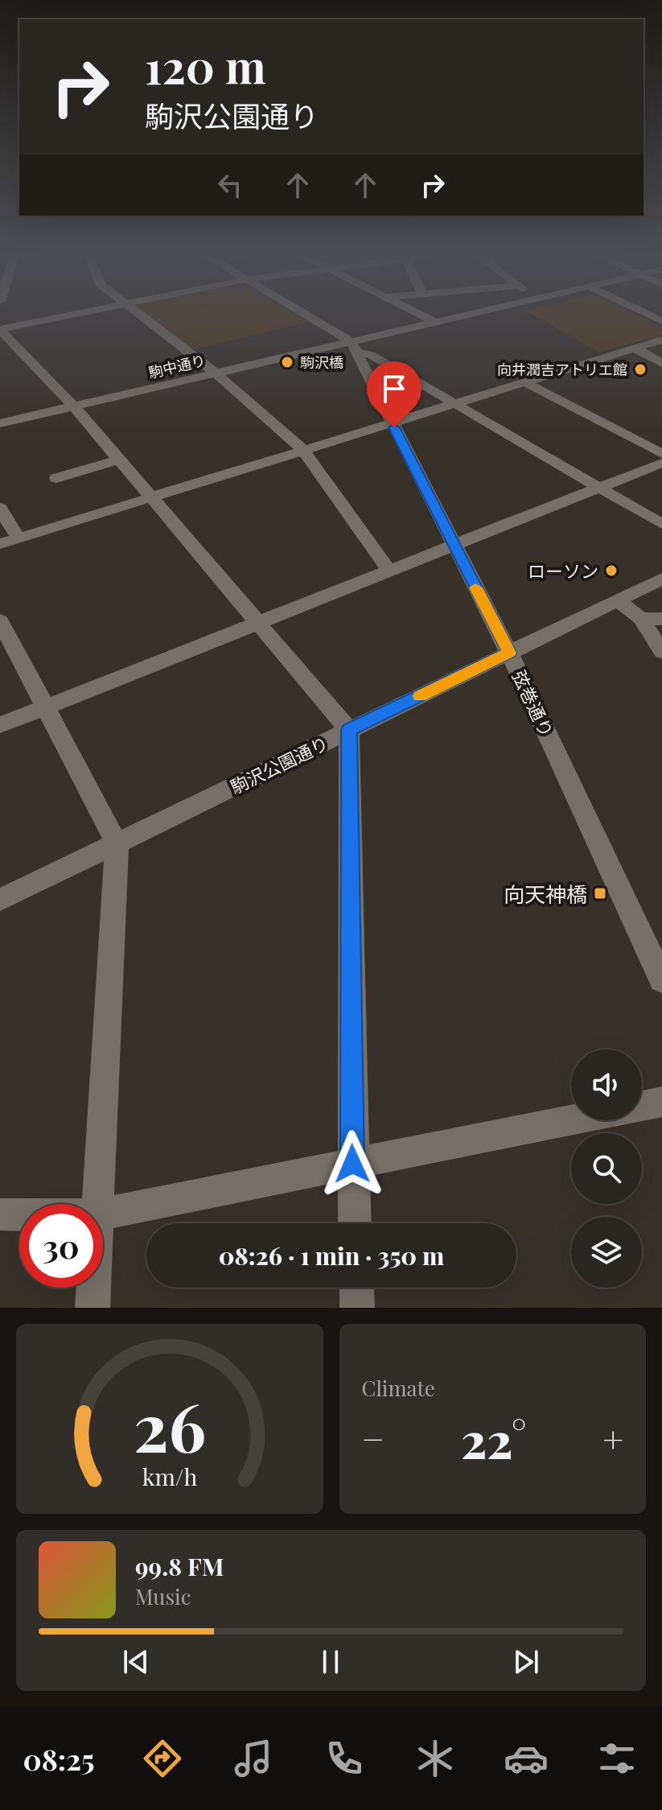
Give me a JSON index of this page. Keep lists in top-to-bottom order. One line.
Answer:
{"streets":{"street":["駒中通り","弦巻通り","駒沢公園通り"]},"crossings":[["駒中通り","弦巻通り"],["弦巻通り","駒沢公園通り"]],"places":{"other":["駒沢橋","向井潤吉アトリエ館","ローソン"],"transit":["向天神橋"]},"page":{"turn":["120 m","駒沢公園通り"],"limit":"30","trip":"08:26 · 1 min · 350 m","tile":"Climate","heat":["−","22°","+"],"song":["99.8 FM","Music"],"tabs":"08:25","gauge":["26","km/h"]}}
